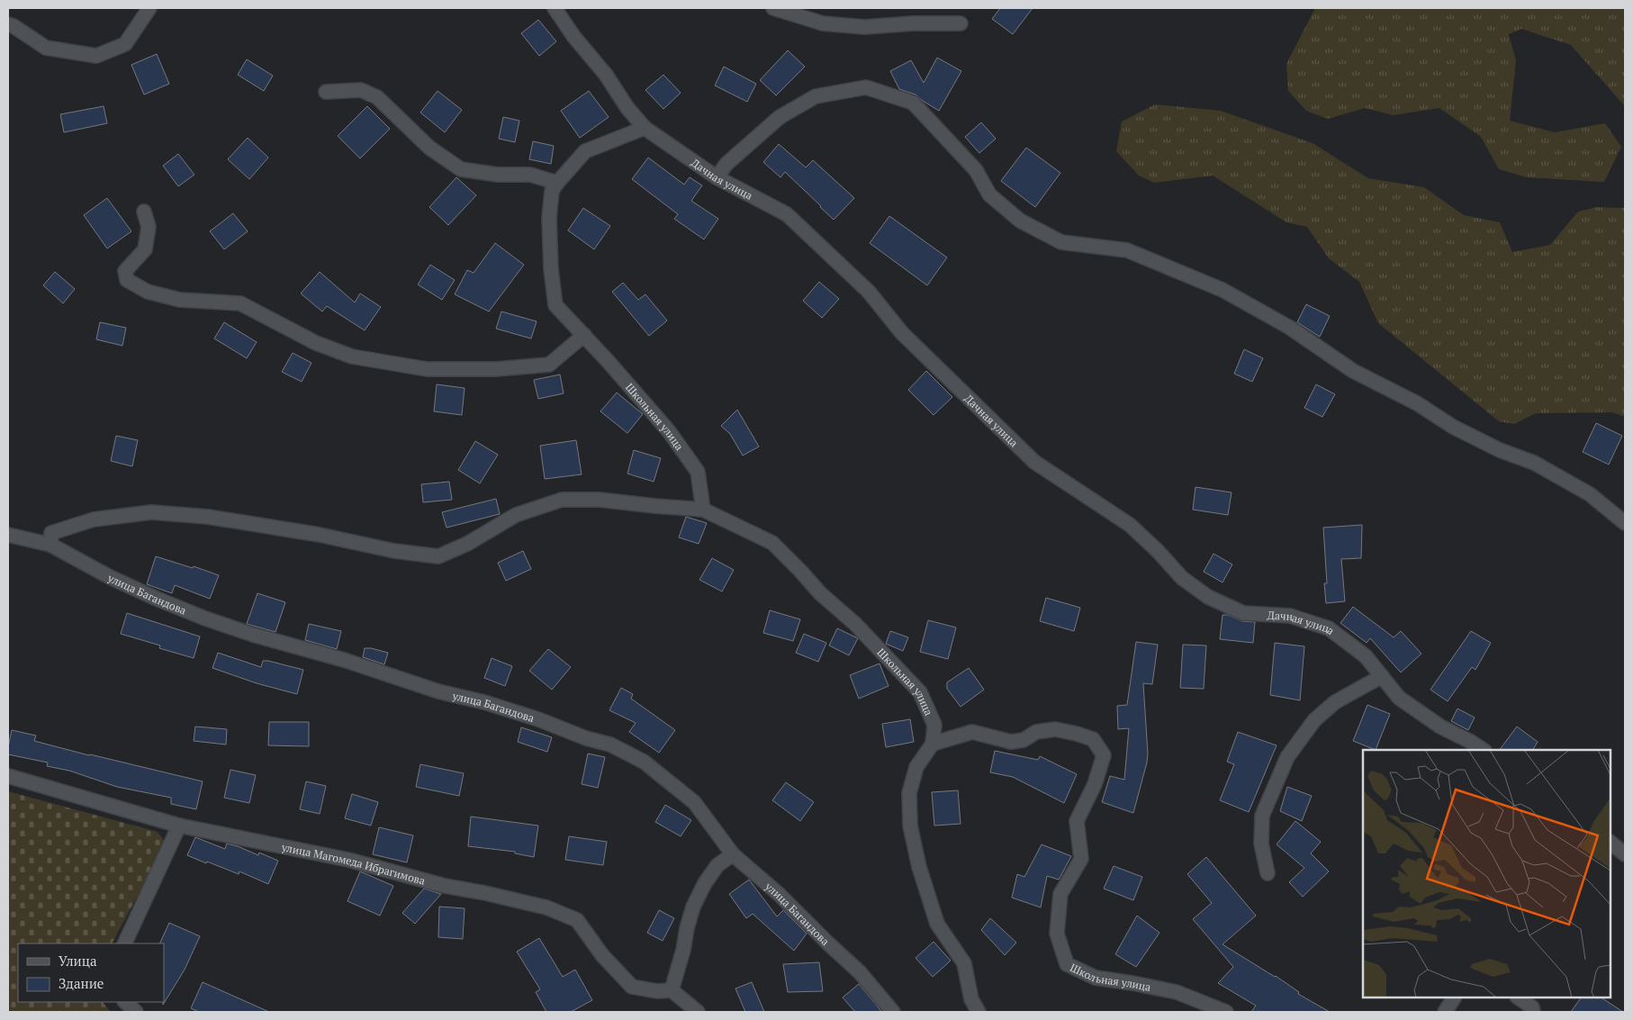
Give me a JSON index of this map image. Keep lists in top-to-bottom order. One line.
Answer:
{"streets":{"street":["Дачная улица","Школьная улица","улица Багандова","улица Магомеда Ибрагимова"]},"legend":["Улица","Здание"]}
